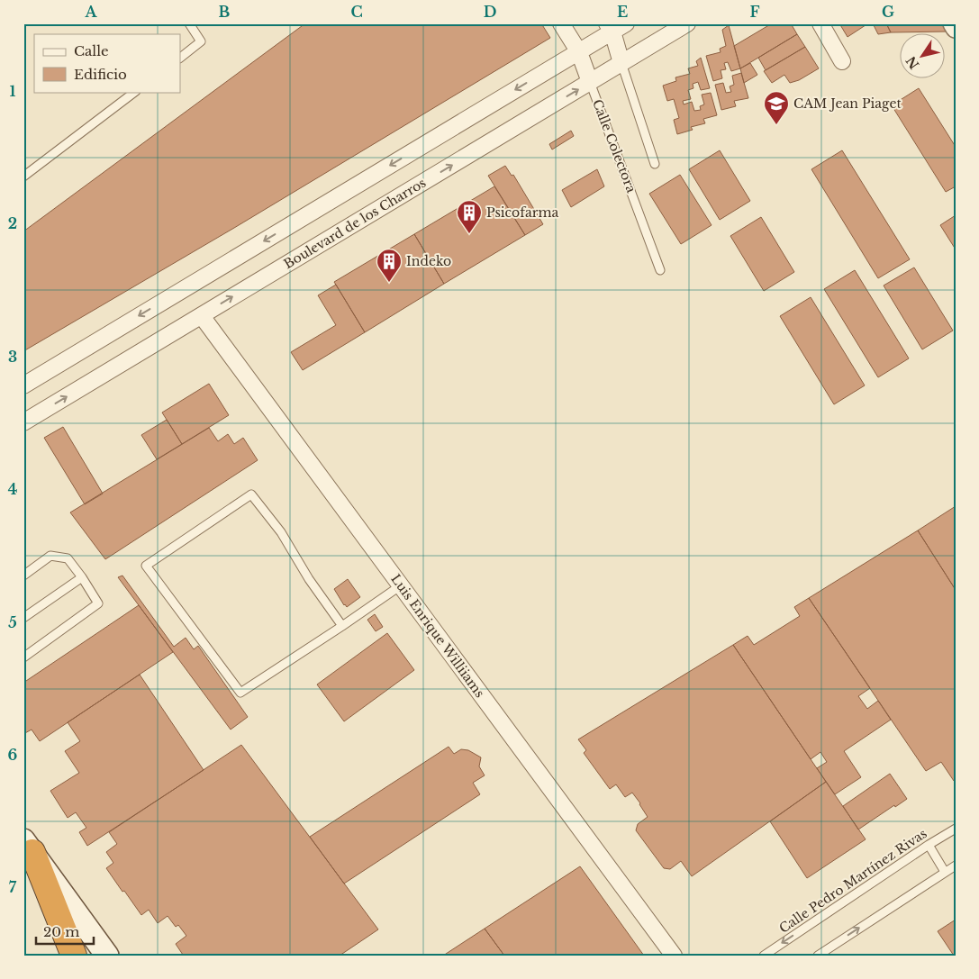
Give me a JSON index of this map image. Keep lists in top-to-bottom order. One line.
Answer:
{"streets":{"street":["Calle Colectora","Boulevard de los Charros","Luis Enrique Williiams"],"lane":["Calle Pedro Martínez Rivas"]},"crossings":[["Calle Colectora","Boulevard de los Charros"],["Boulevard de los Charros","Luis Enrique Williiams"]],"places":{"school or university":["CAM Jean Piaget"],"building":["Psicofarma","Indeko"]},"legend":["Calle","Edificio"],"scale_bar":"20 m","north":"bottom left","grid":{"columns":["A","B","C","D","E","F","G"],"rows":["1","2","3","4","5","6","7"]}}
